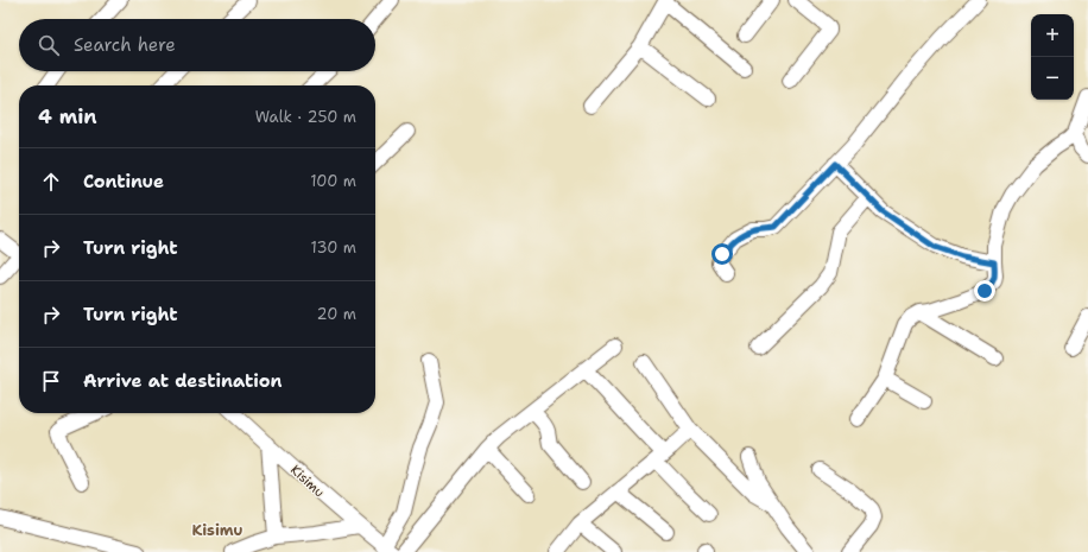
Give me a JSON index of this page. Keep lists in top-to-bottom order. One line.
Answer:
{"streets":{"street":["Kisimu"]},"districts":["Kisimu"],"page":{"map_buttons":["+","−"],"search":"Search here","heading":["4 min","Walk · 250 m"],"list":[["Continue","100 m"],["Turn right","130 m"],["Turn right","20 m"],"Arrive at destination"]}}
